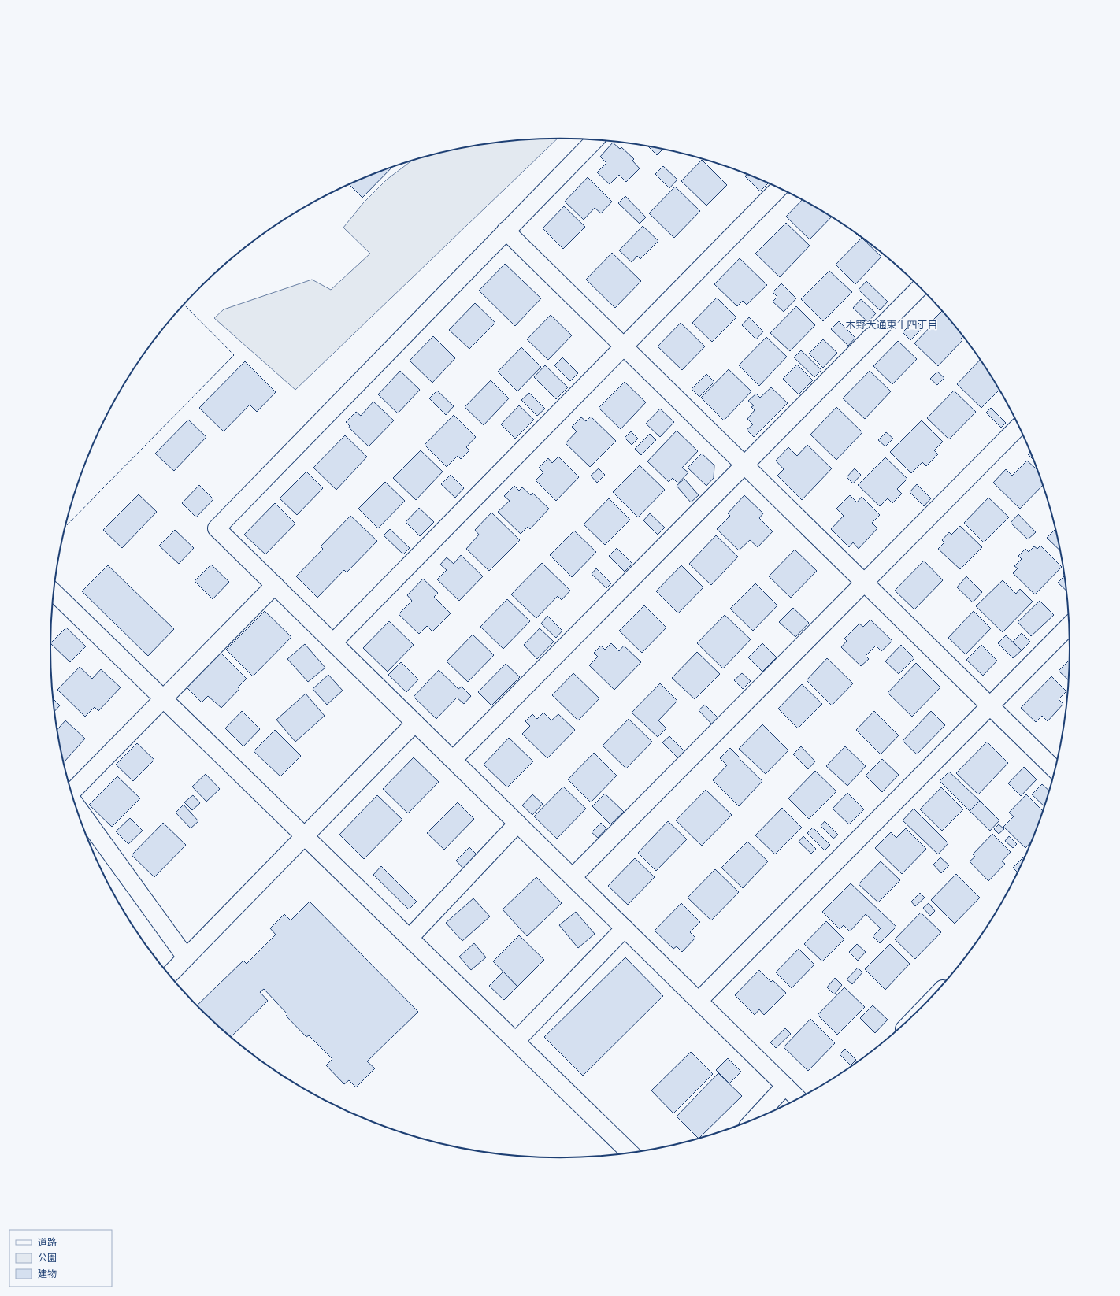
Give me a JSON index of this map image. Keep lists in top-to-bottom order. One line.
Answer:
{"districts":["木野大通東十四丁目"],"legend":["道路","公園","建物"]}
